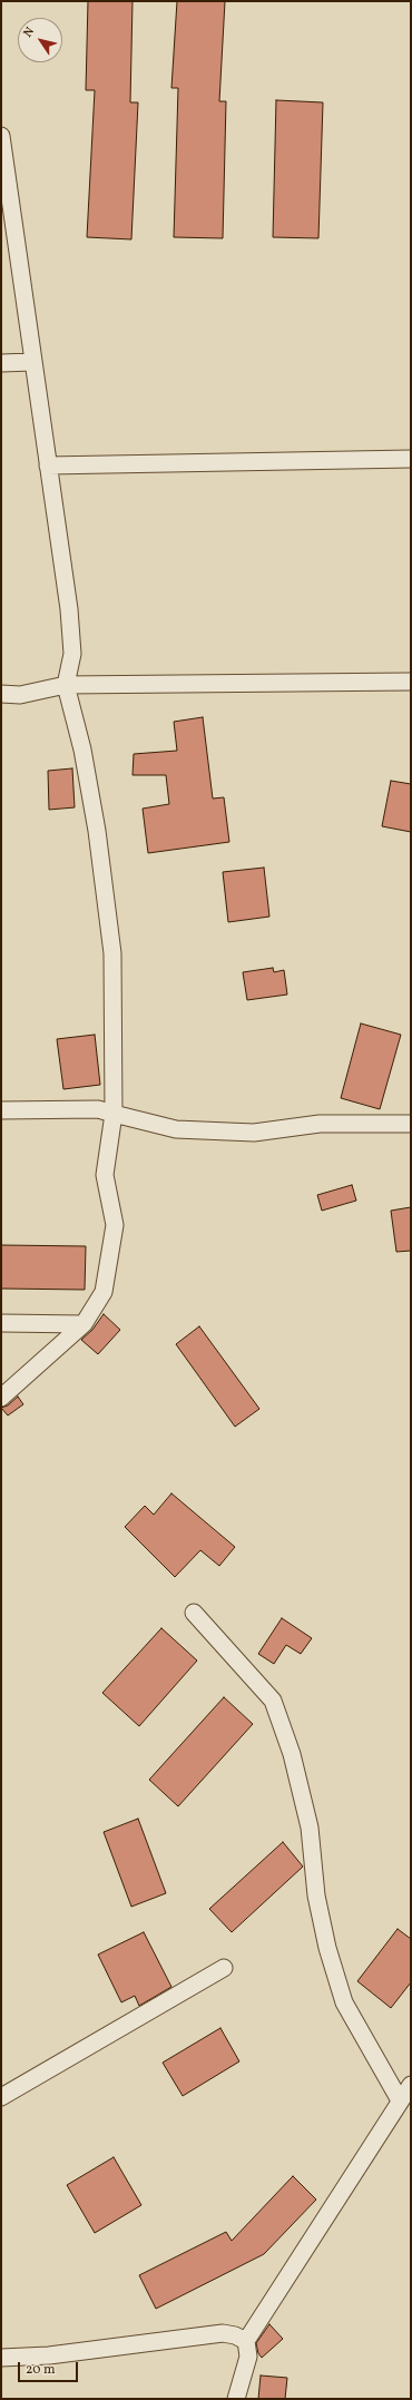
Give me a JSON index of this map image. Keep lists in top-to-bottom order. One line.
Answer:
{"scale_bar":"20 m","north":"top left"}
